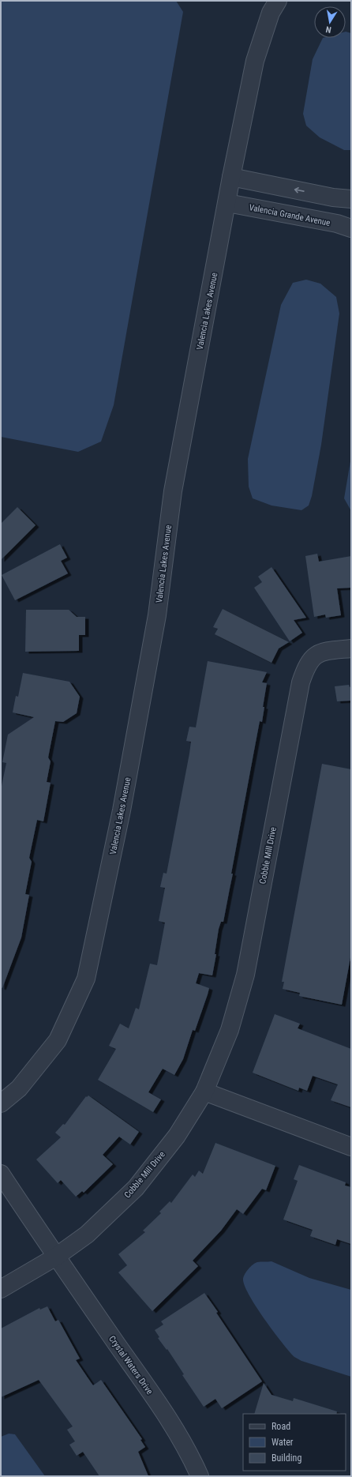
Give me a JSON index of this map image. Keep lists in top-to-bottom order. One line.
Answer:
{"streets":{"street":["Valencia Grande Avenue","Valencia Lakes Avenue","Cobble Mill Drive","Crystal Waters Drive"]},"crossings":[["Valencia Grande Avenue","Valencia Lakes Avenue"],["Cobble Mill Drive","Crystal Waters Drive"]],"legend":["Road","Water","Building"],"north":"bottom"}
